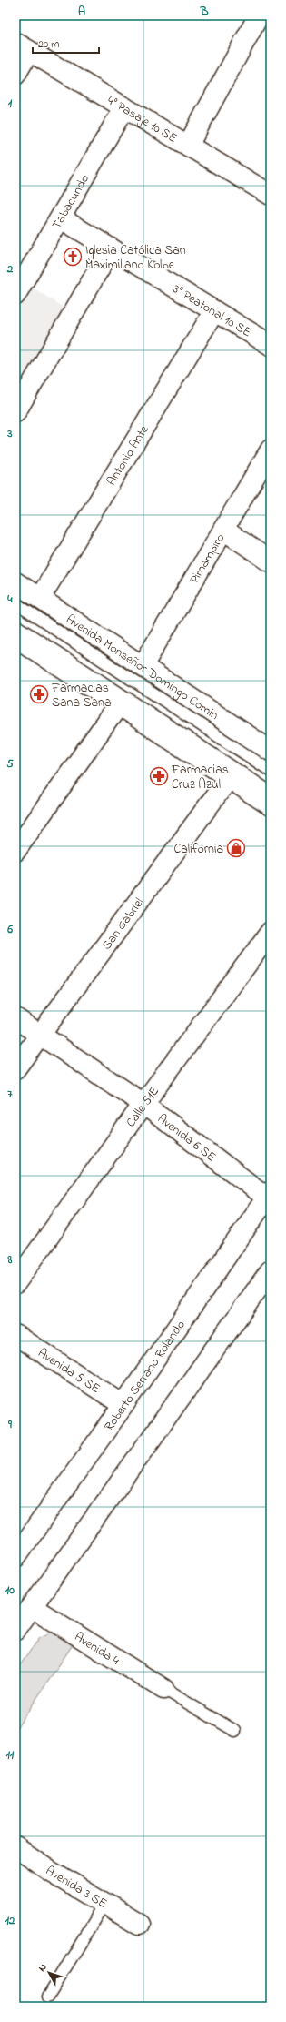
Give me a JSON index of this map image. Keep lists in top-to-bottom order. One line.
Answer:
{"streets":{"street":["4° Pasaje 10 SE","Tabacundo","3° Peatonal 10 SE","Antonio Ante","Pimampiro","Avenida Monseñor Domingo Comin","San Gabriel","Calle 51E","Avenida 6 SE","Avenida 5 SE","Roberto Serrano Rolando","Avenida 4","Avenida 3 SE"]},"crossings":[["4° Pasaje 10 SE","Tabacundo"],["Tabacundo","3° Peatonal 10 SE"],["3° Peatonal 10 SE","Antonio Ante"],["Antonio Ante","Avenida Monseñor Domingo Comin"],["Pimampiro","Avenida Monseñor Domingo Comin"],["San Gabriel","Avenida 6 SE"],["Calle 51E","Avenida 6 SE"],["Avenida 6 SE","Roberto Serrano Rolando"],["Avenida 5 SE","Roberto Serrano Rolando"]],"places":{"church":["Iglesia Católica San Maximiliano Kolbe"],"pharmacy":["Farmacias Sana Sana","Farmacias Cruz Azul"],"shop":["California"]},"scale_bar":"20 m","north":"top left","grid":{"columns":["A","B"],"rows":["1","2","3","4","5","6","7","8","9","10","11","12"]}}
